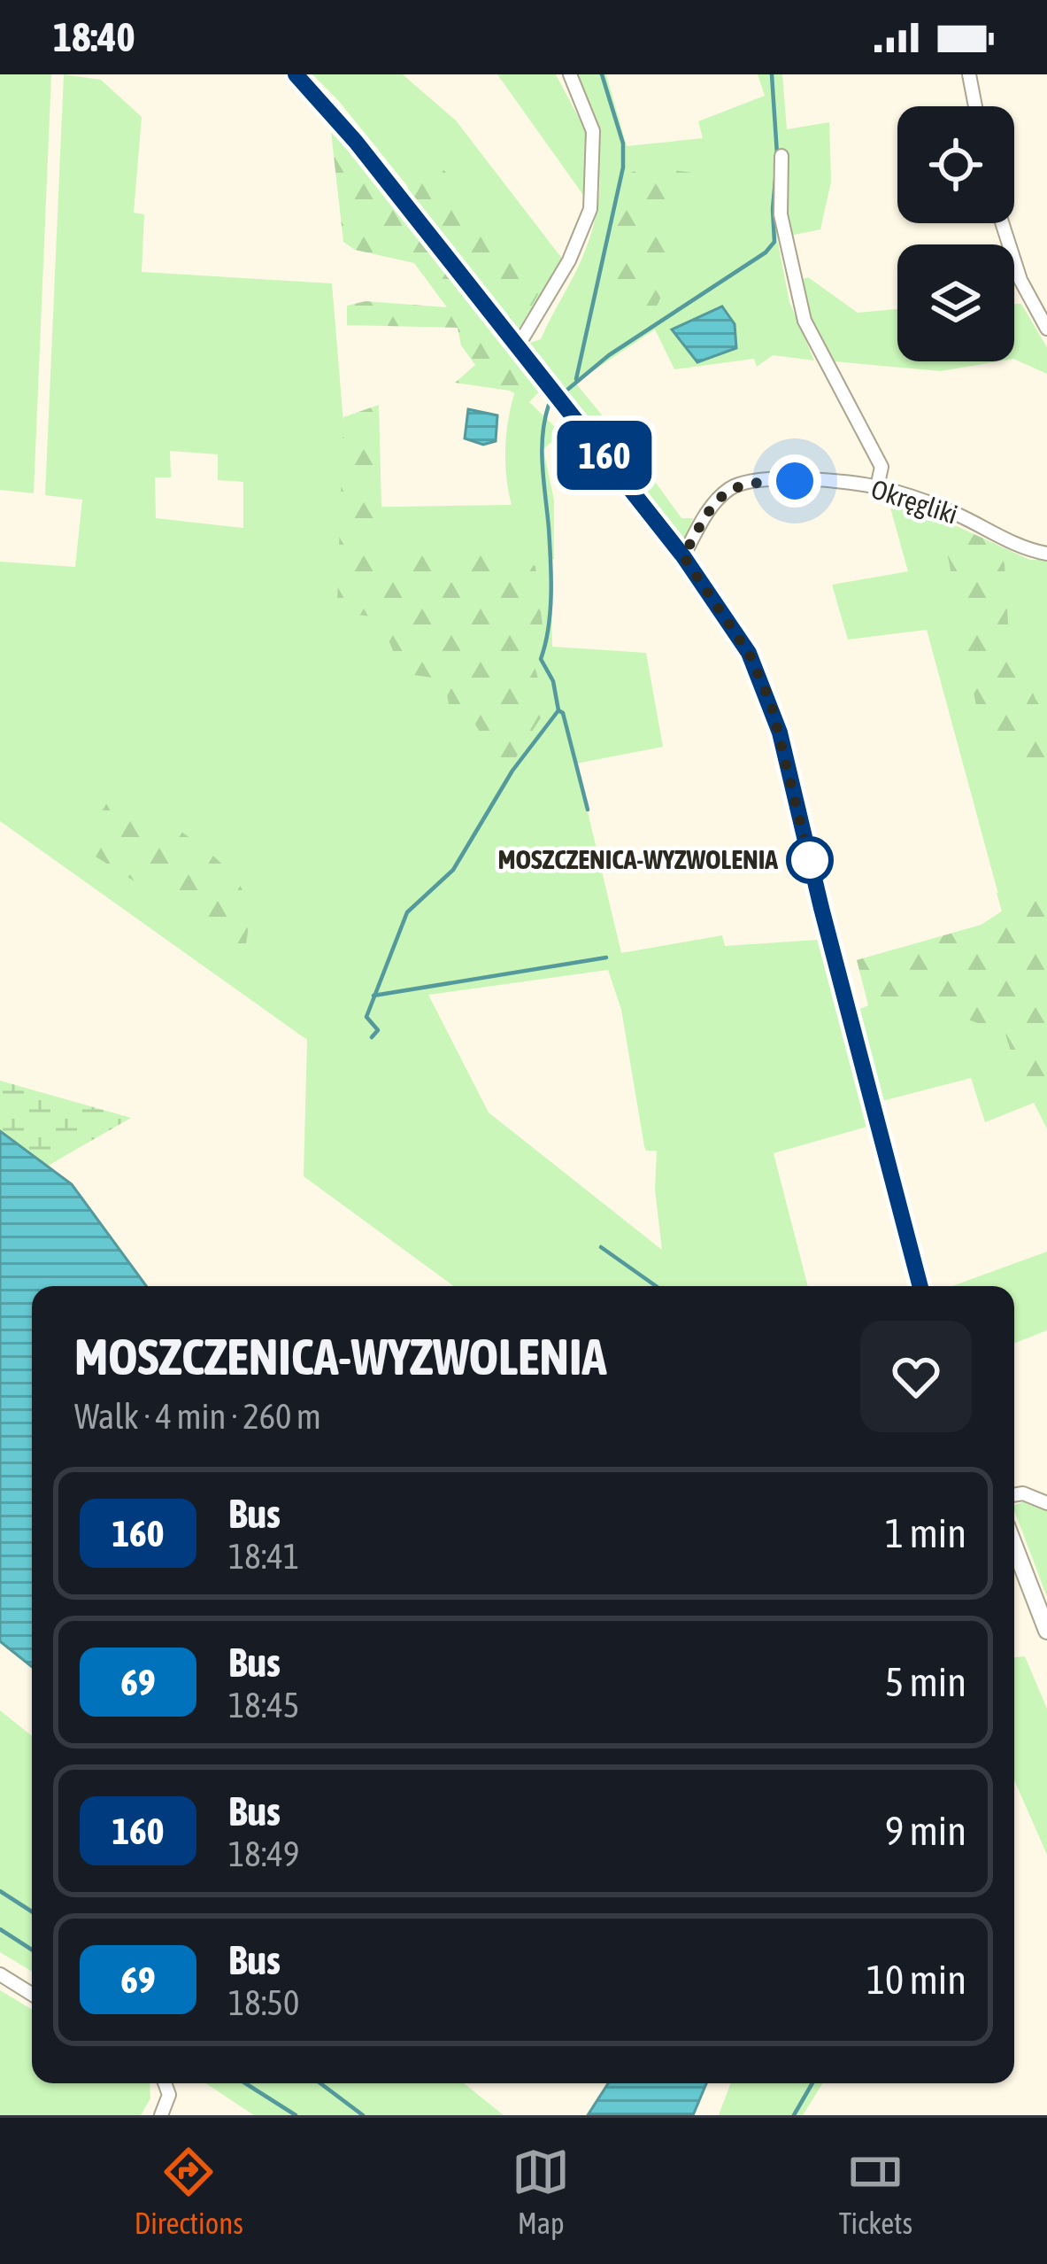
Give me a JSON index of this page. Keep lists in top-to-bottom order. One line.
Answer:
{"streets":{"street":["Okręgliki"]},"places":["MOSZCZENICA-WYZWOLENIA"],"lines":["bus line 160"],"page":{"status":"18:40","on_map":"160","heading":["MOSZCZENICA-WYZWOLENIA","Walk · 4 min · 260 m"],"list":[{"mark":"160","name":"Bus","note":"18:41","value":"1 min"},{"mark":"69","name":"Bus","note":"18:45","value":"5 min"},{"mark":"160","name":"Bus","note":"18:49","value":"9 min"},{"mark":"69","name":"Bus","note":"18:50","value":"10 min"}],"tabs":["Directions","Map","Tickets"]}}
